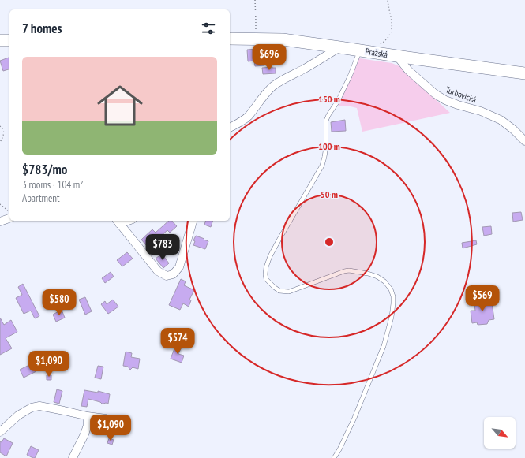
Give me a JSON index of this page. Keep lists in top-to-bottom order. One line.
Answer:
{"streets":{"main road":["Pražská"],"street":["Turbovická"]},"crossings":[["Pražská","Turbovická"]],"north":"bottom right","page":{"heading":"7 homes","price":["$696","$783","$569","$580","$574","$1,090","$1,090"],"list":[{"name":"$783/mo","note":"3 rooms · 104 m² · Apartment"}]},"rings":["150 m","100 m","50 m"]}
